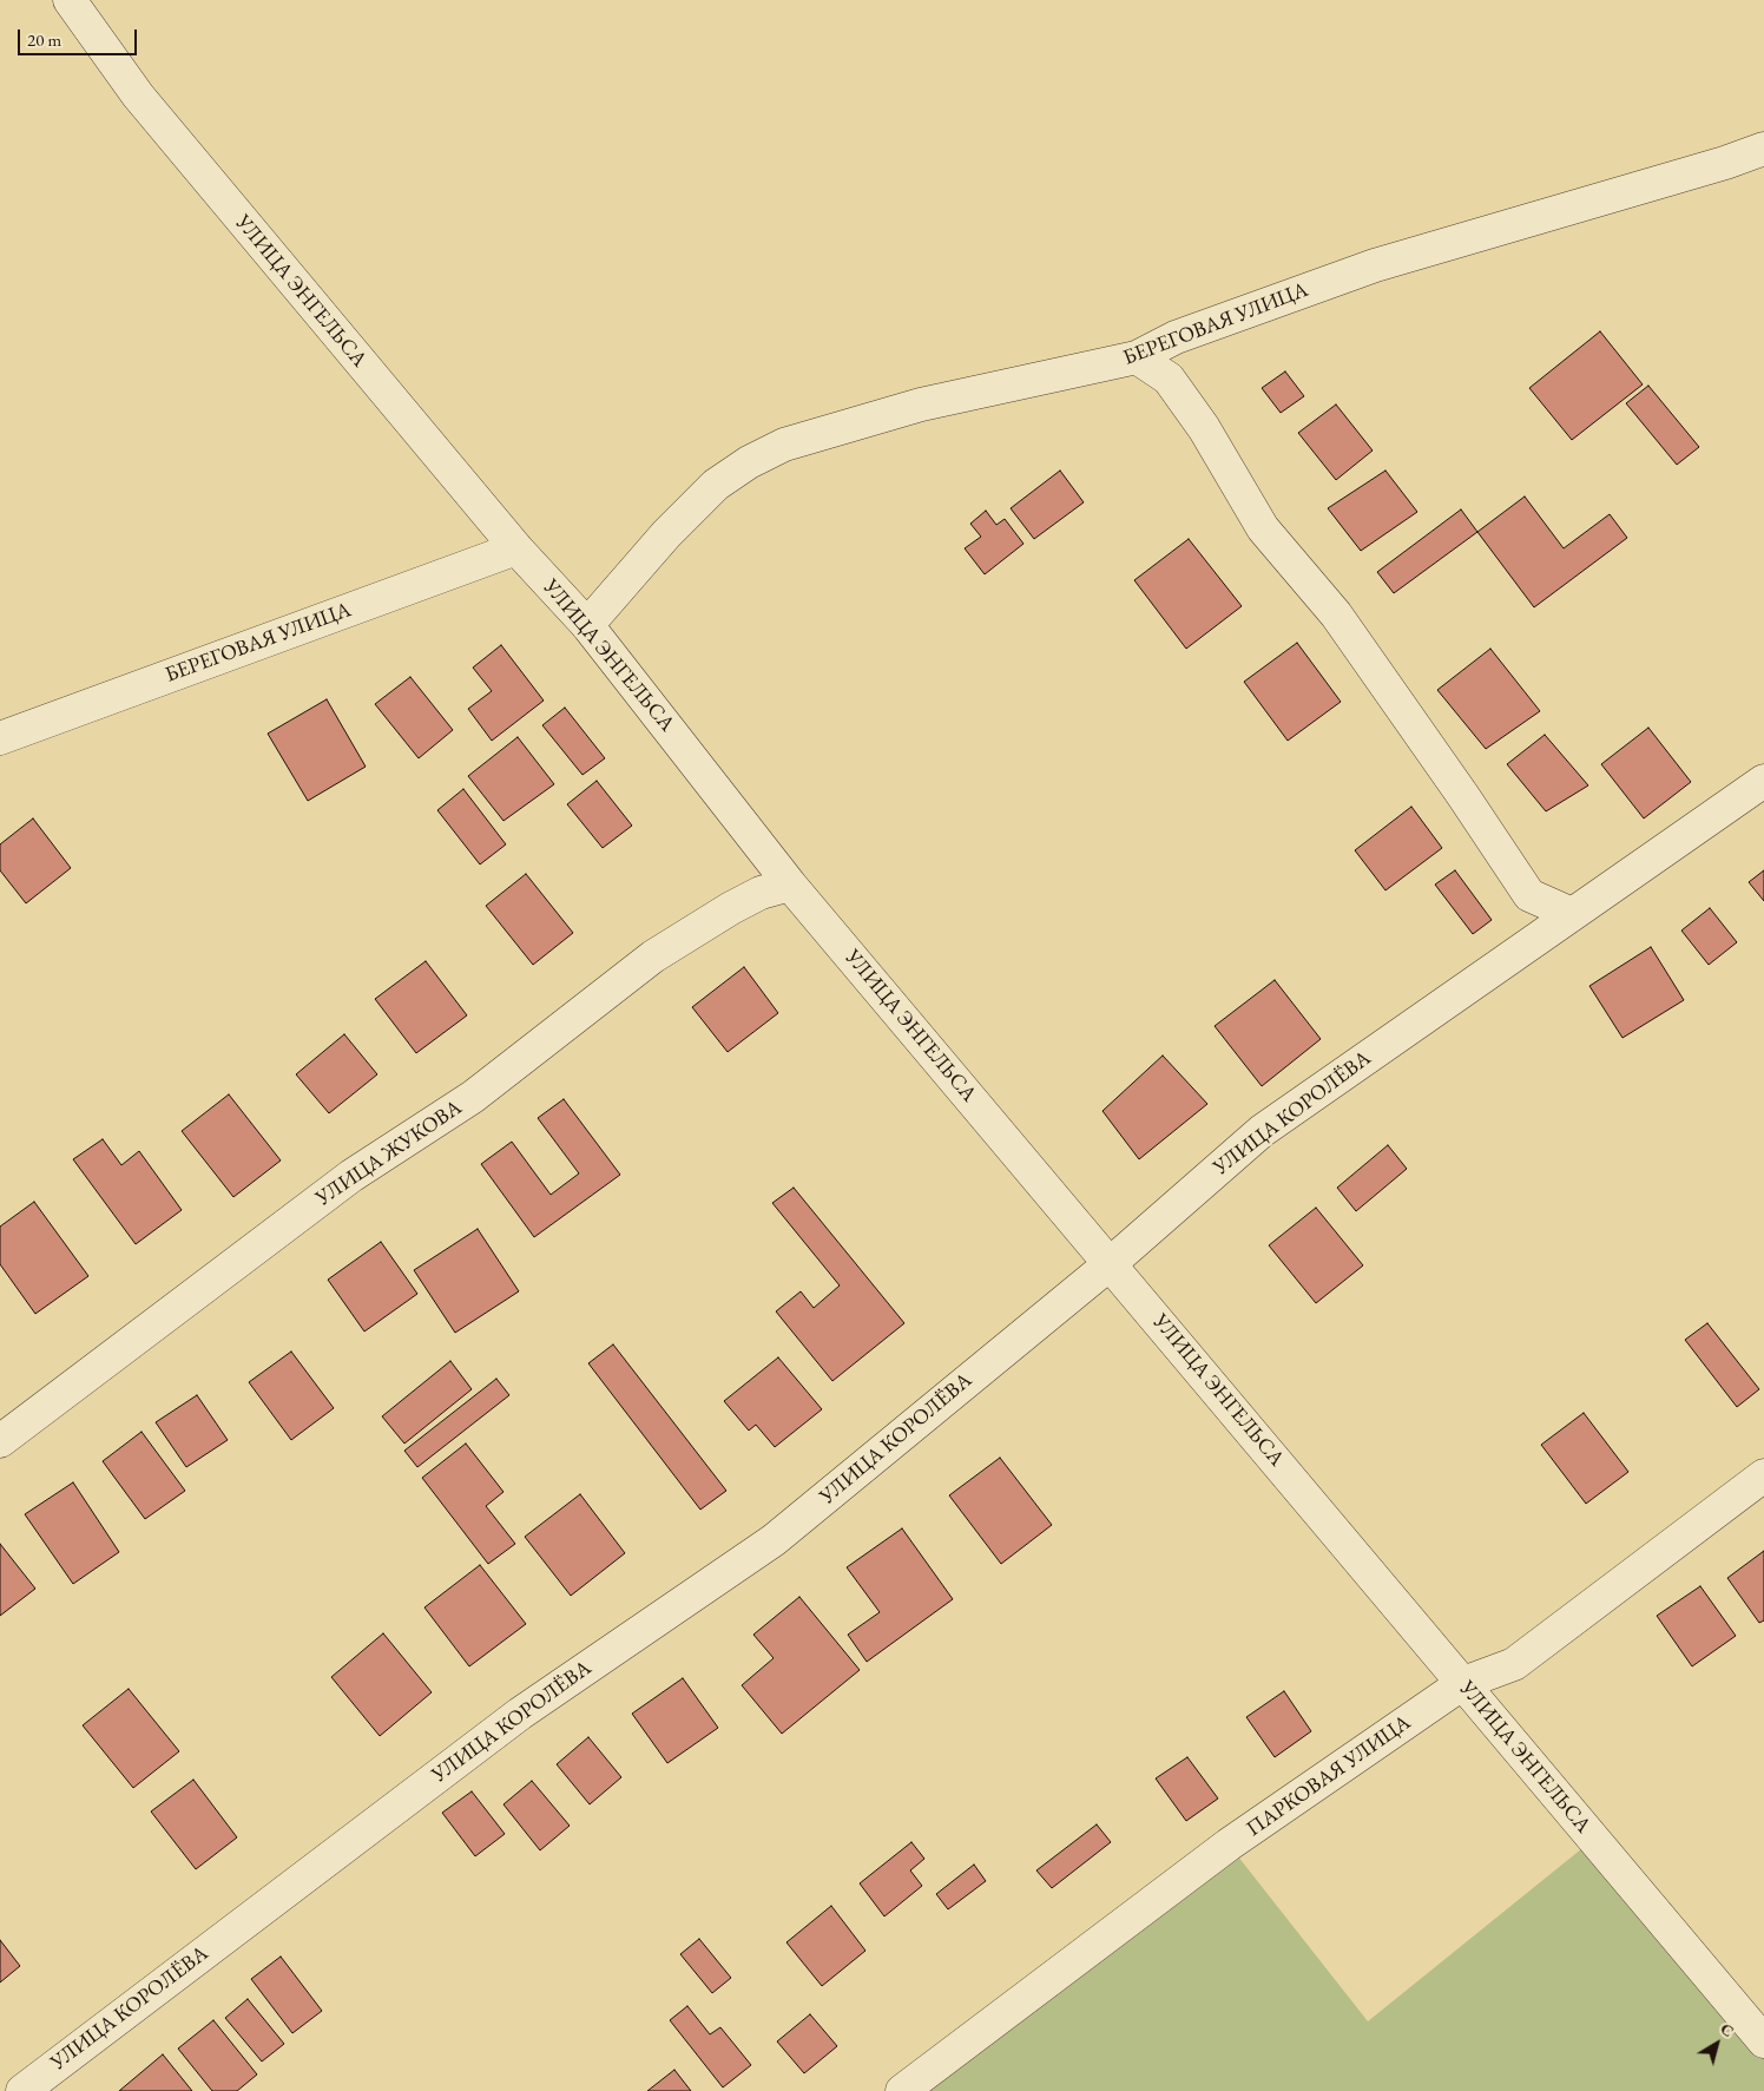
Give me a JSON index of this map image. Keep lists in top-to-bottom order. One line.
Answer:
{"streets":{"street":["УЛИЦА ЭНГЕЛЬСА","БЕРЕГОВАЯ УЛИЦА","УЛИЦА КОРОЛЁВА","УЛИЦА ЖУКОВА","ПАРКОВАЯ УЛИЦА"]},"crossings":[["УЛИЦА ЭНГЕЛЬСА","БЕРЕГОВАЯ УЛИЦА"],["УЛИЦА ЭНГЕЛЬСА","УЛИЦА КОРОЛЁВА"],["УЛИЦА ЭНГЕЛЬСА","УЛИЦА ЖУКОВА"],["УЛИЦА ЭНГЕЛЬСА","ПАРКОВАЯ УЛИЦА"]],"scale_bar":"20 m","north":"top right"}
